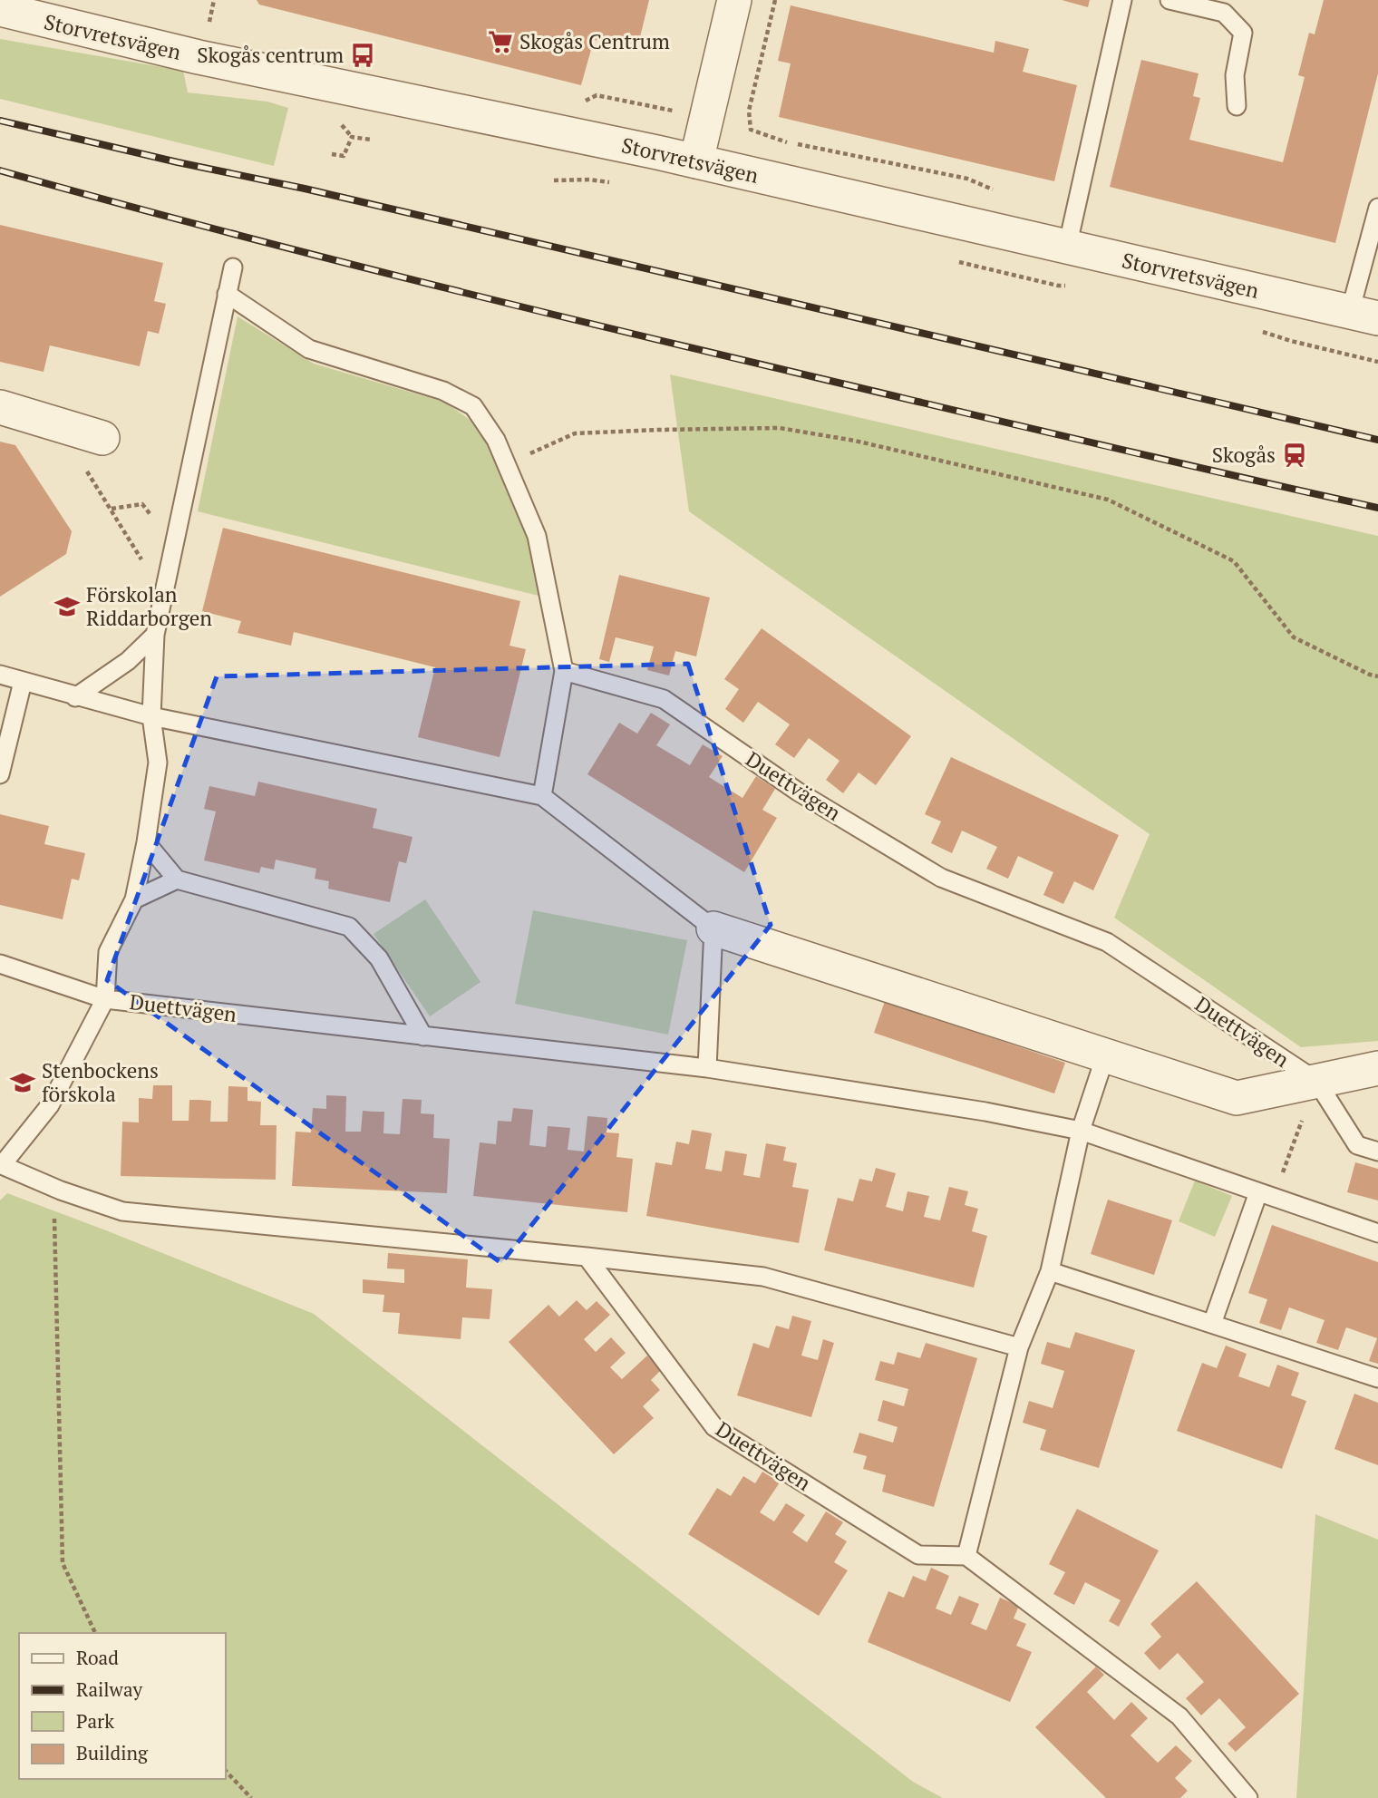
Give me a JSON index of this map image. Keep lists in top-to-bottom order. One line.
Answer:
{"streets":{"street":["Storvretsvägen","Duettvägen"]},"places":{"supermarket":["Skogås Centrum"],"bus stop":["Skogås centrum"],"station":["Skogås"],"school or university":["Förskolan Riddarborgen","Stenbockens förskola"]},"legend":["Road","Railway","Park","Building"]}
